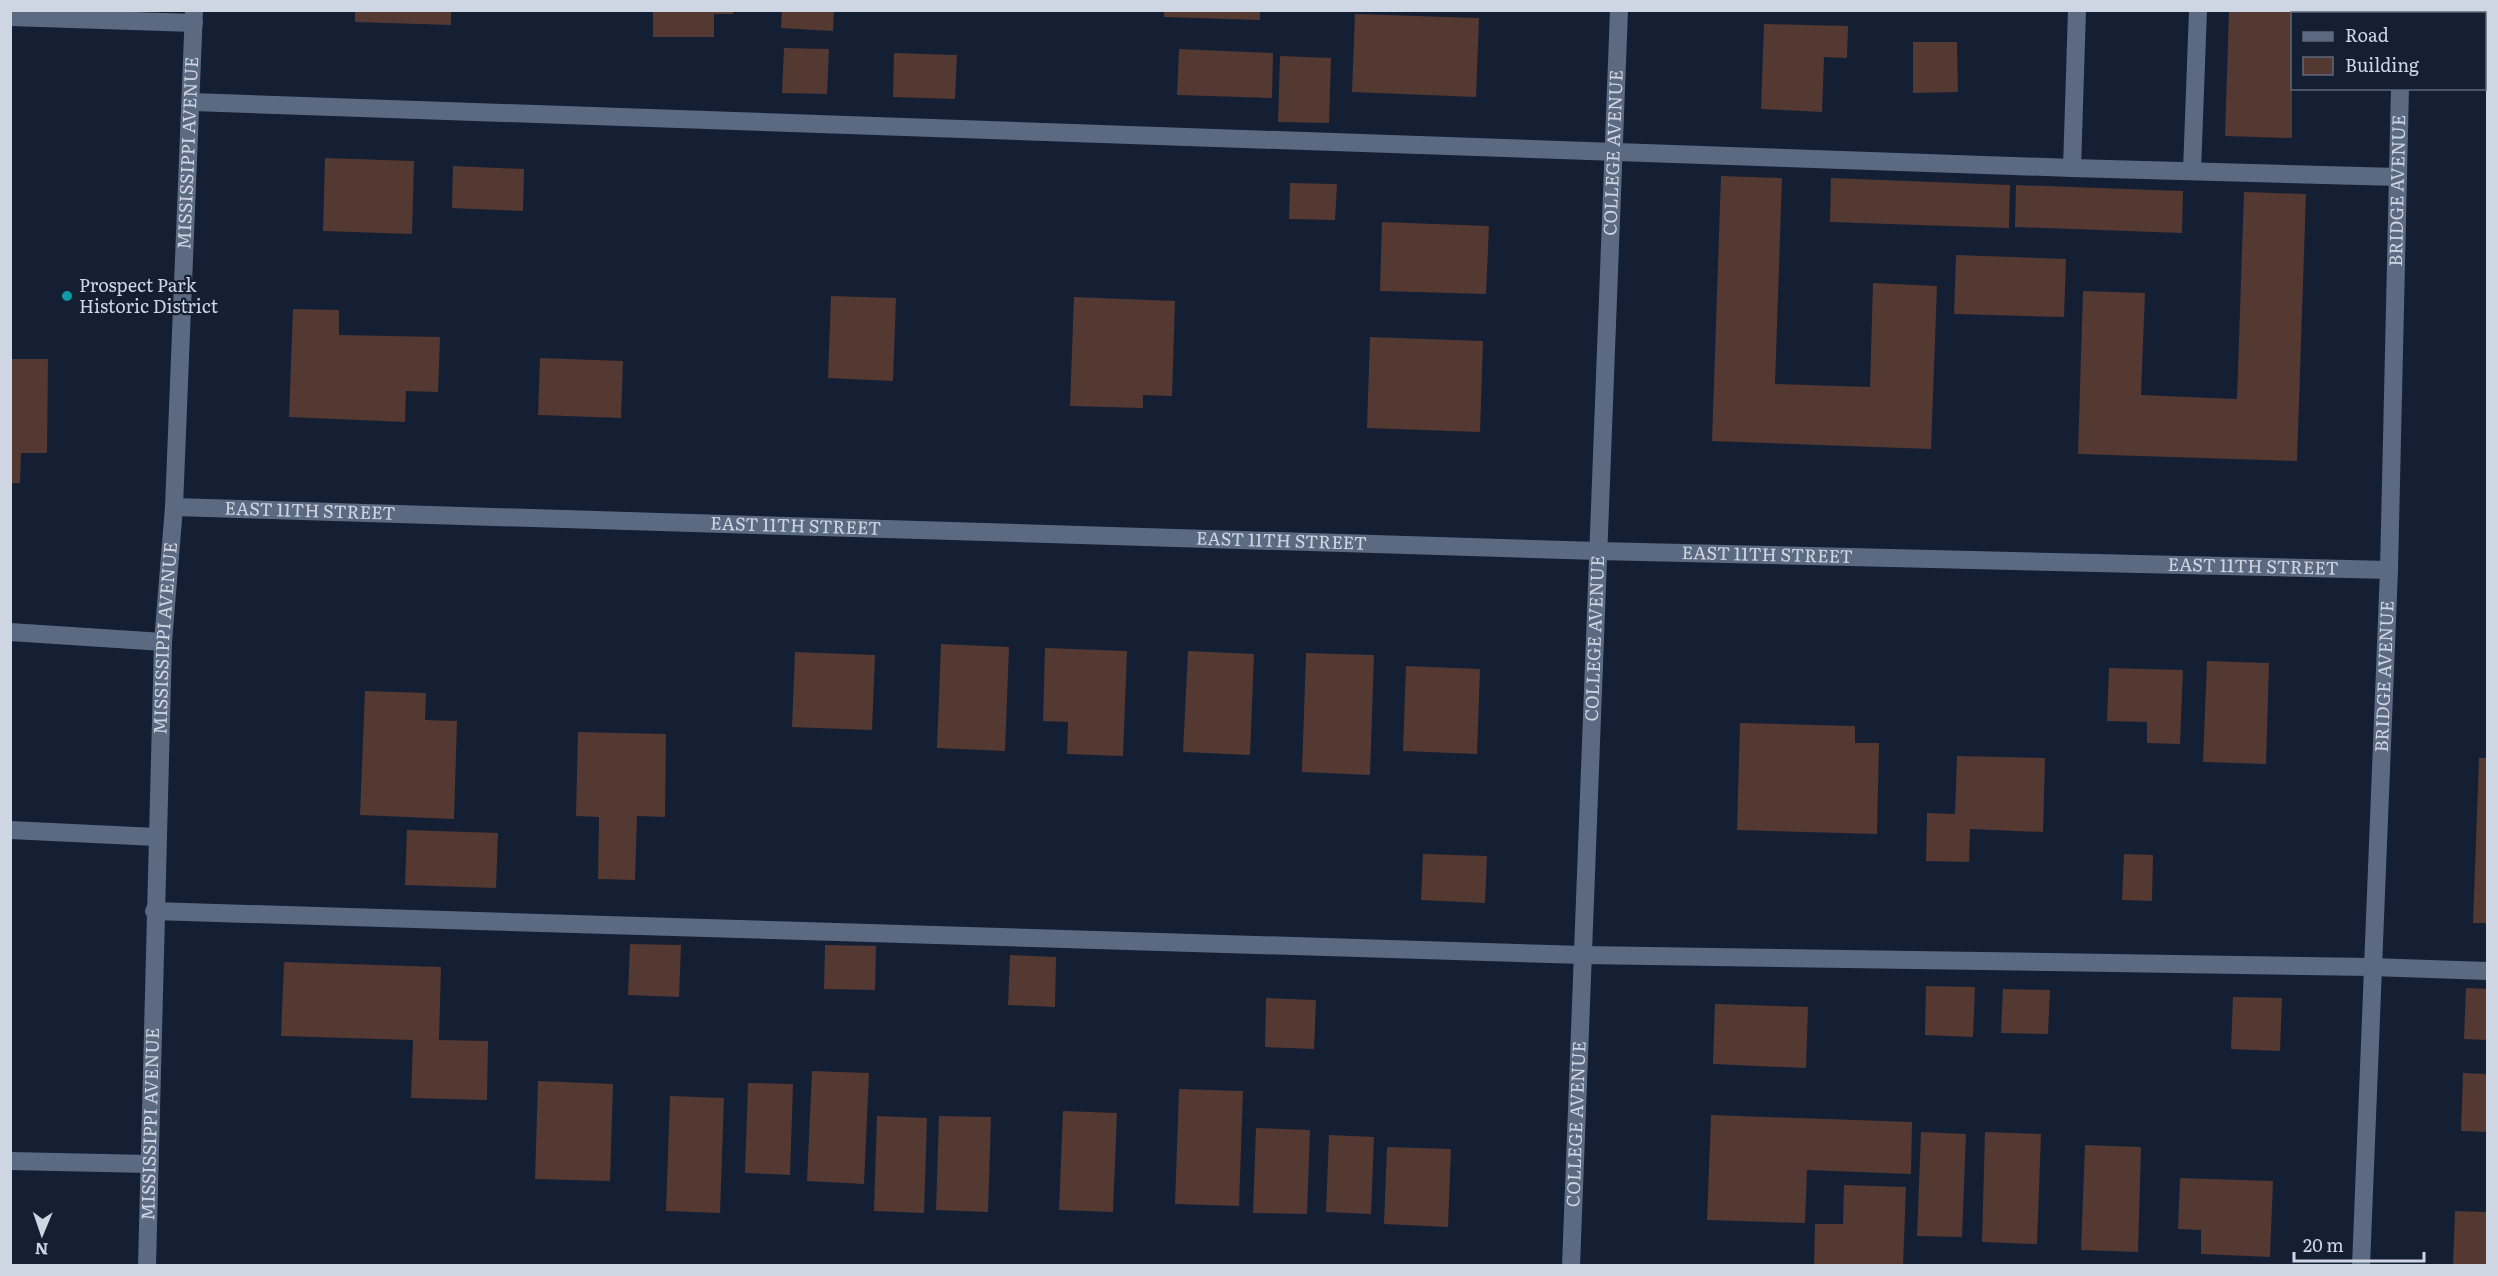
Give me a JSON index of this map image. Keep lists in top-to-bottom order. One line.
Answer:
{"streets":{"street":["MISSISSIPPI AVENUE","COLLEGE AVENUE","BRIDGE AVENUE","EAST 11TH STREET"]},"crossings":[["MISSISSIPPI AVENUE","EAST 11TH STREET"],["COLLEGE AVENUE","EAST 11TH STREET"],["BRIDGE AVENUE","EAST 11TH STREET"]],"places":["Prospect Park Historic District"],"legend":["Road","Building"],"scale_bar":"20 m","north":"bottom"}
